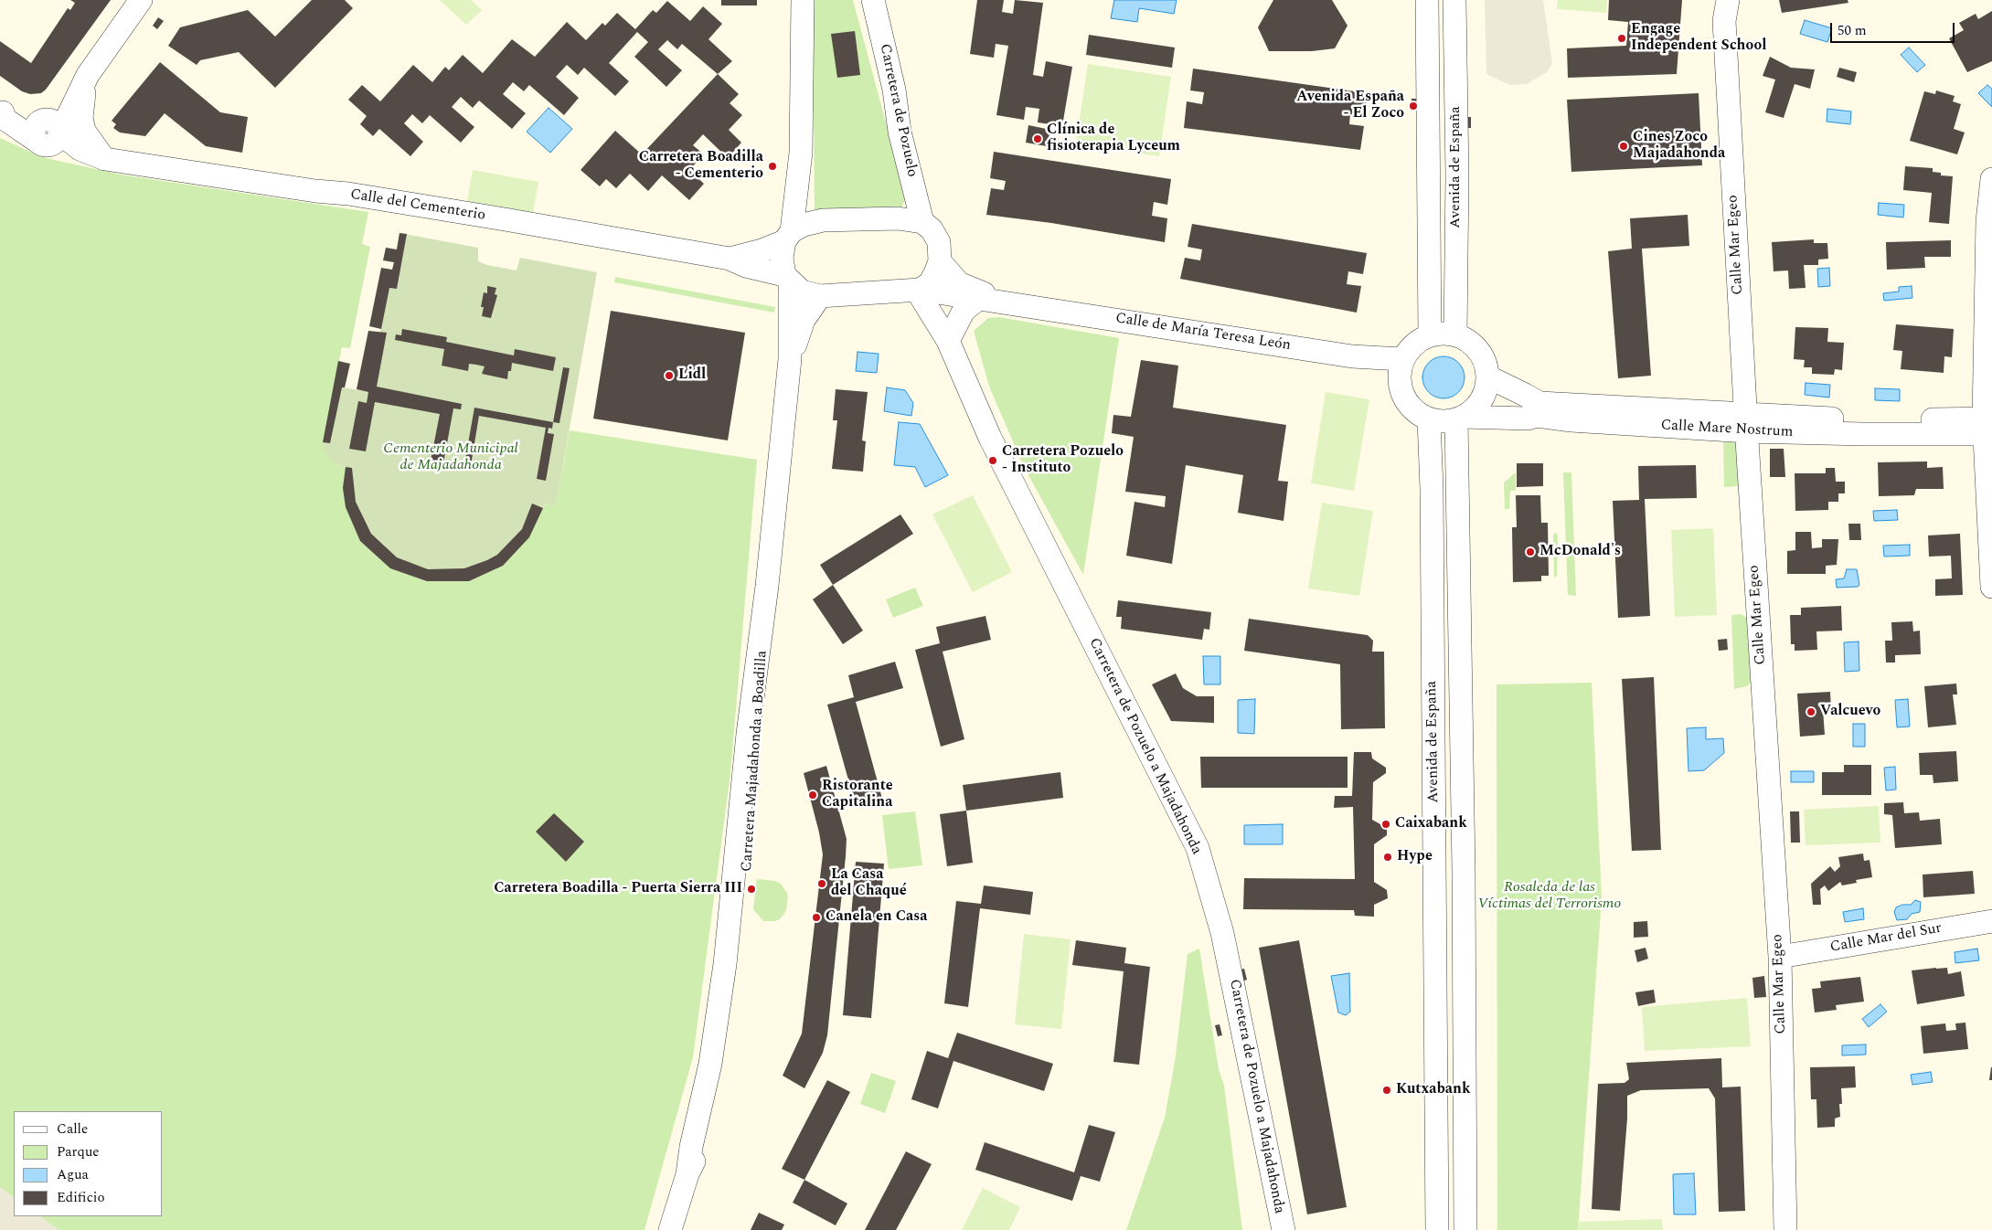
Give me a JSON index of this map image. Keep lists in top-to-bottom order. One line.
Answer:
{"streets":{"street":["Carretera de Pozuelo","Avenida de España","Calle del Cementerio","Calle Mar Egeo","Calle de María Teresa León","Calle Mare Nostrum","Carretera de Pozuelo a Majadahonda","Carretera Majadahonda a Boadilla","Calle Mar del Sur"]},"crossings":[["Avenida de España","Calle de María Teresa León"],["Avenida de España","Calle Mare Nostrum"],["Calle del Cementerio","Carretera Majadahonda a Boadilla"],["Calle Mar Egeo","Calle Mare Nostrum"],["Calle Mar Egeo","Calle Mar del Sur"],["Calle de María Teresa León","Calle Mare Nostrum"],["Calle de María Teresa León","Carretera de Pozuelo a Majadahonda"]],"parks":["Cementerio Municipal de Majadahonda","Rosaleda de las Víctimas del Terrorismo"],"places":["Engage Independent School","Avenida España - El Zoco","Clínica de fisioterapia Lyceum","Cines Zoco Majadahonda","Carretera Boadilla - Cementerio","Lidl","Carretera Pozuelo - Instituto","McDonald's","Valcuevo","Ristorante Capitalina","Caixabank","Hype","La Casa del Chaqué","Carretera Boadilla - Puerta Sierra III","Canela en Casa","Kutxabank"],"legend":["Calle","Parque","Agua","Edificio"],"scale_bar":"50 m"}
